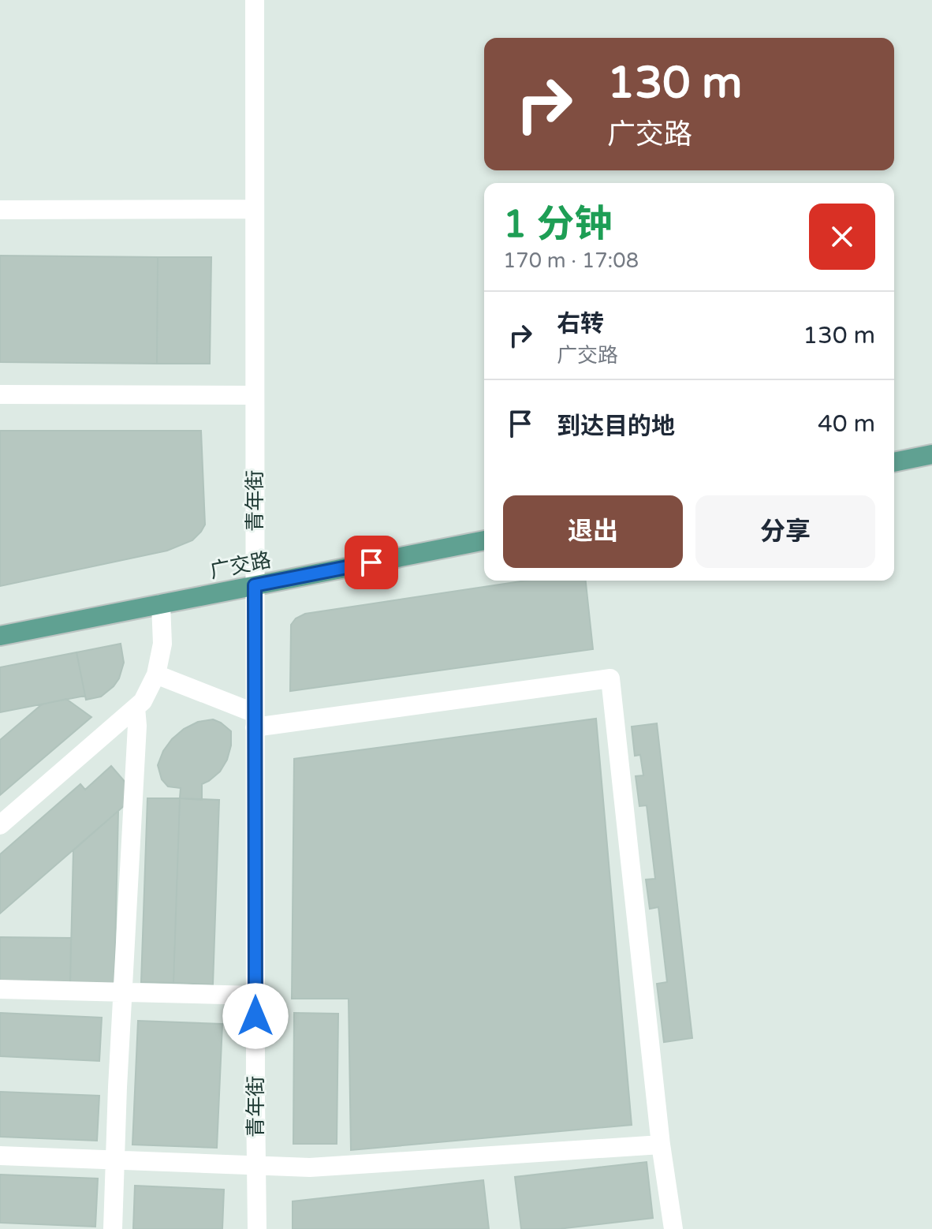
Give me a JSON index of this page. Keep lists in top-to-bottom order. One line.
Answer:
{"streets":{"main road":["广交路"],"street":["青年街"]},"crossings":[["青年街","广交路"]],"page":{"turn":["130 m","广交路"],"heading":["1 分钟","170 m · 17:08"],"list":[{"name":"右转","note":"广交路","value":"130 m"},{"name":"到达目的地","value":"40 m"}],"buttons":["退出","分享"]}}
